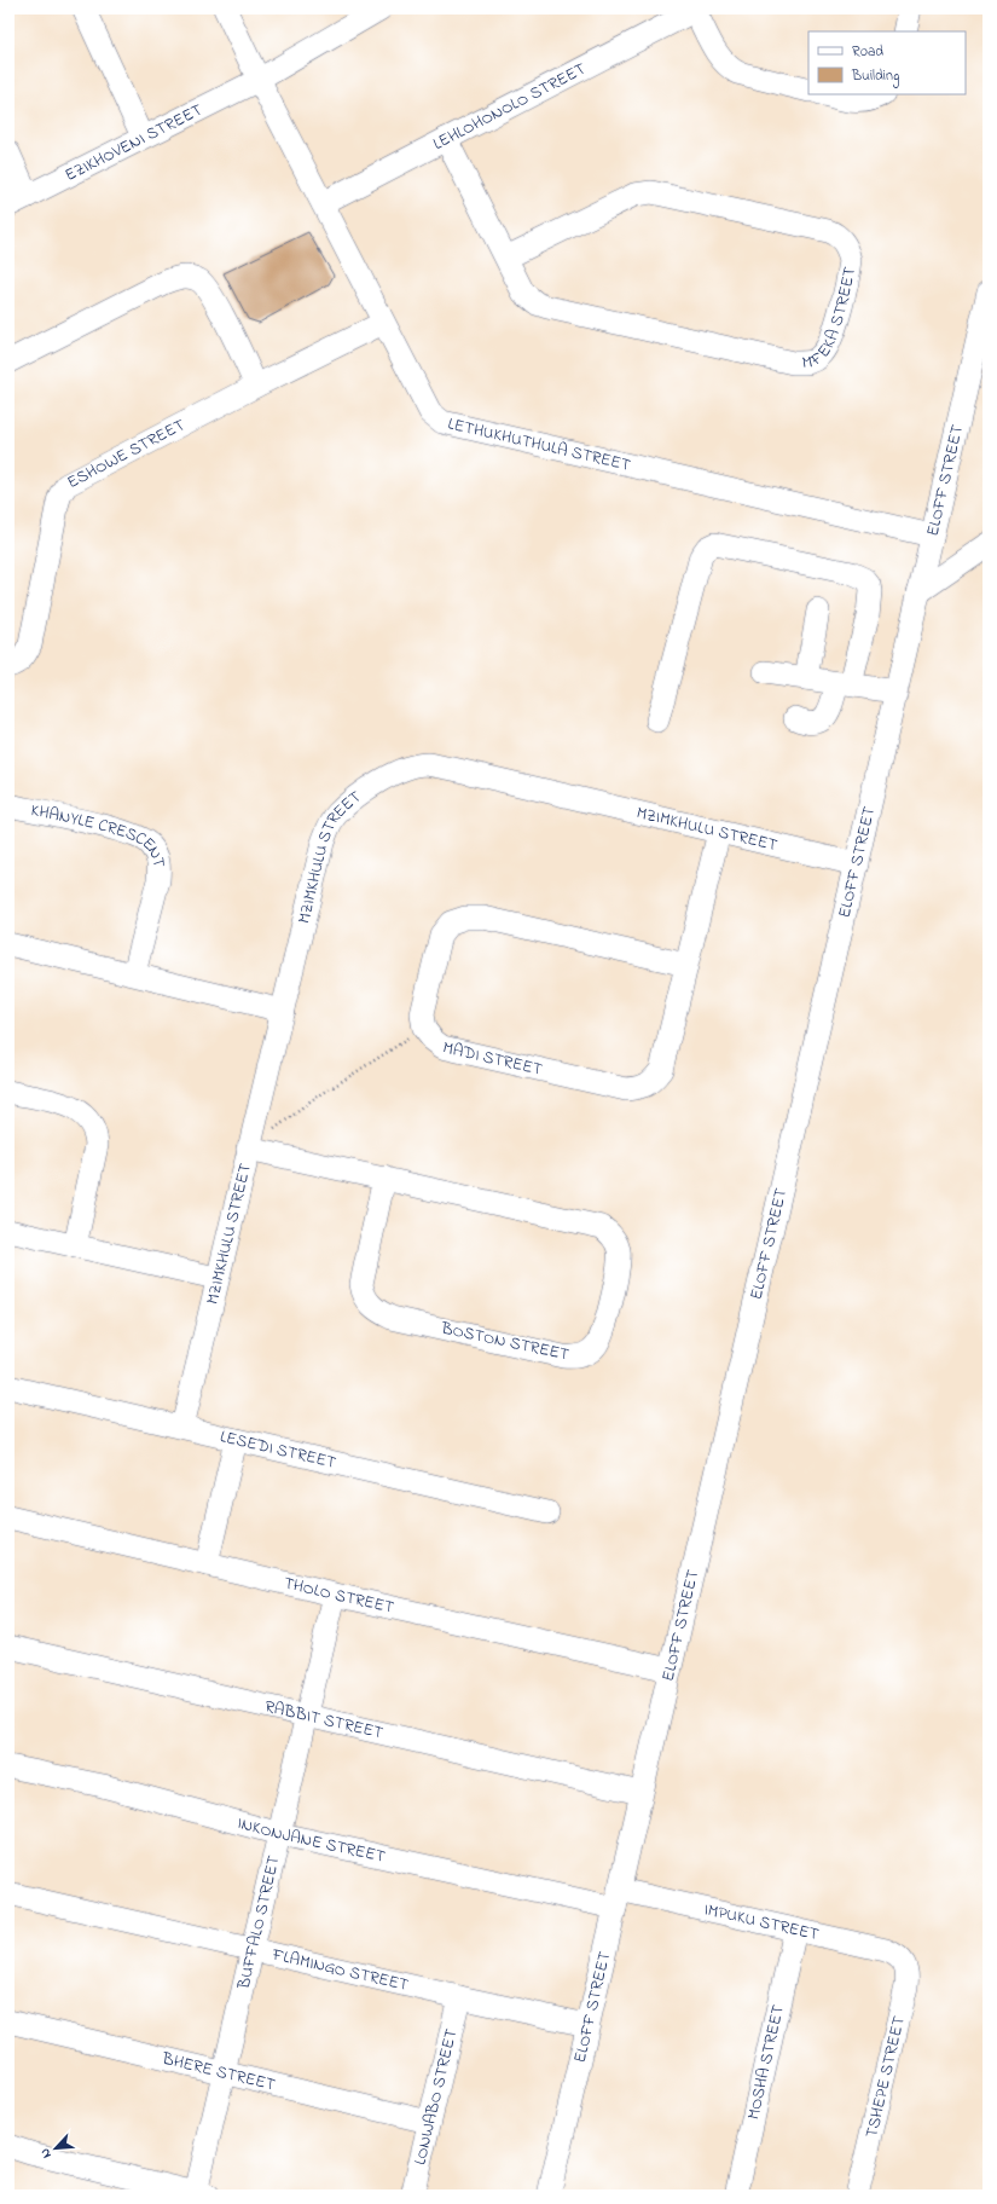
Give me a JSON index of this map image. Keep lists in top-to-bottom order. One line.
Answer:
{"streets":{"street":["LEHLOHONOLO STREET","EZIKHOVENI STREET","MFEKA STREET","LETHUKHUTHULA STREET","ESHOWE STREET","ELOFF STREET","MZIMKHULU STREET","KHANYLE CRESCENT","MADI STREET","BOSTON STREET","LESEDI STREET","THOLO STREET","RABBIT STREET","INKONJANE STREET","IMPUKU STREET","BUFFALO STREET","FLAMINGO STREET","MOSHA STREET","BHERE STREET","TSHEPE STREET","LONWABO STREET"]},"crossings":[["LEHLOHONOLO STREET","MFEKA STREET"],["LEHLOHONOLO STREET","LETHUKHUTHULA STREET"],["EZIKHOVENI STREET","LETHUKHUTHULA STREET"],["LETHUKHUTHULA STREET","ESHOWE STREET"],["LETHUKHUTHULA STREET","ELOFF STREET"],["ELOFF STREET","MZIMKHULU STREET"],["ELOFF STREET","THOLO STREET"],["ELOFF STREET","RABBIT STREET"],["ELOFF STREET","INKONJANE STREET"],["ELOFF STREET","IMPUKU STREET"],["ELOFF STREET","FLAMINGO STREET"],["MZIMKHULU STREET","MADI STREET"],["MZIMKHULU STREET","BOSTON STREET"],["MZIMKHULU STREET","LESEDI STREET"],["THOLO STREET","BUFFALO STREET"],["RABBIT STREET","BUFFALO STREET"],["INKONJANE STREET","IMPUKU STREET"],["INKONJANE STREET","BUFFALO STREET"],["IMPUKU STREET","MOSHA STREET"],["IMPUKU STREET","TSHEPE STREET"],["BUFFALO STREET","FLAMINGO STREET"],["BUFFALO STREET","BHERE STREET"],["FLAMINGO STREET","LONWABO STREET"],["BHERE STREET","LONWABO STREET"]],"legend":["Road","Building"],"north":"bottom left"}
